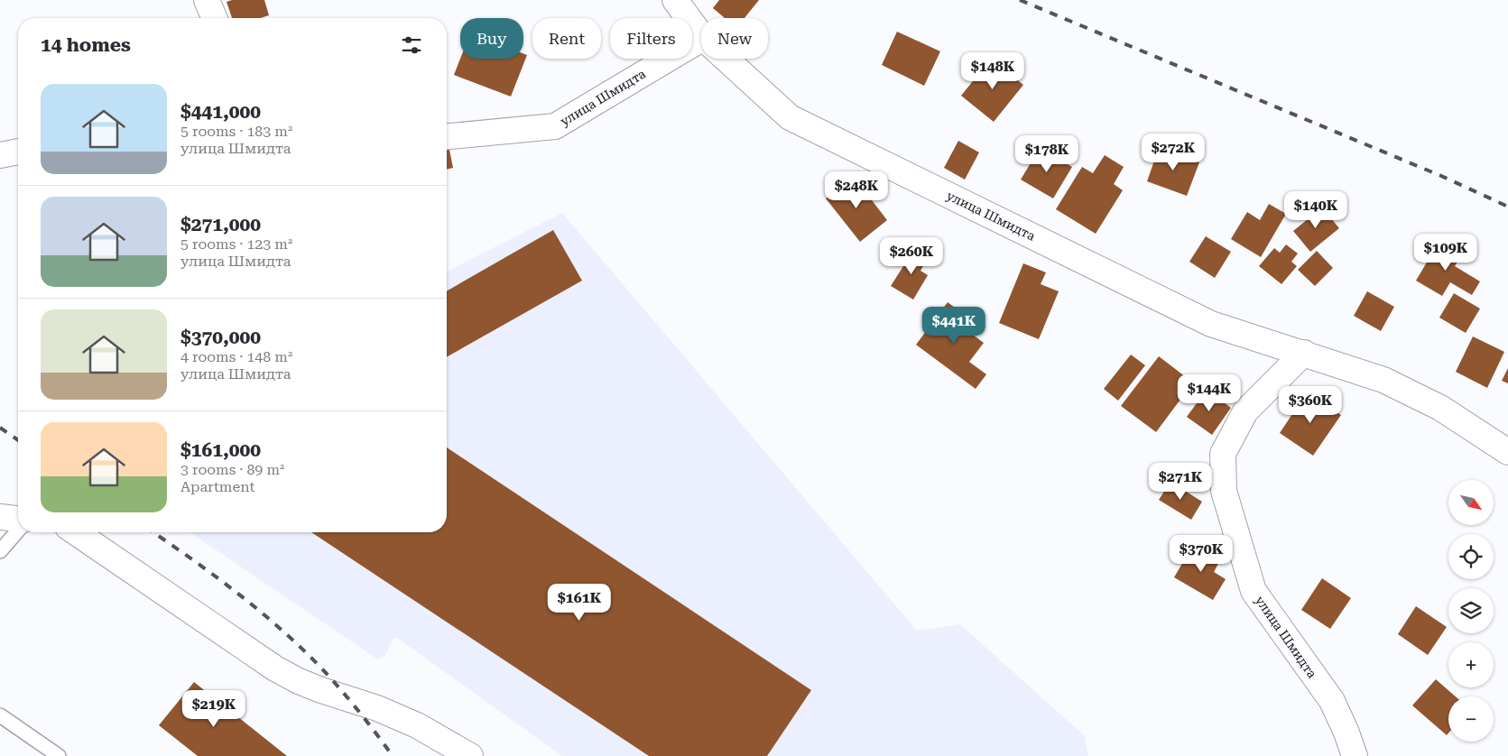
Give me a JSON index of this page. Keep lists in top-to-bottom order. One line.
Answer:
{"streets":{"street":["улица Шмидта"]},"north":"bottom right","page":{"chip":["Buy","Rent","Filters","New"],"heading":"14 homes","price":["$148K","$272K","$178K","$248K","$140K","$109K","$260K","$441K","$144K","$360K","$271K","$370K","$161K","$219K"],"list":[{"name":"$441,000","note":"5 rooms · 183 m² · улица Шмидта"},{"name":"$271,000","note":"5 rooms · 123 m² · улица Шмидта"},{"name":"$370,000","note":"4 rooms · 148 m² · улица Шмидта"},{"name":"$161,000","note":"3 rooms · 89 m² · Apartment"}],"map_buttons":["+","−"]}}
